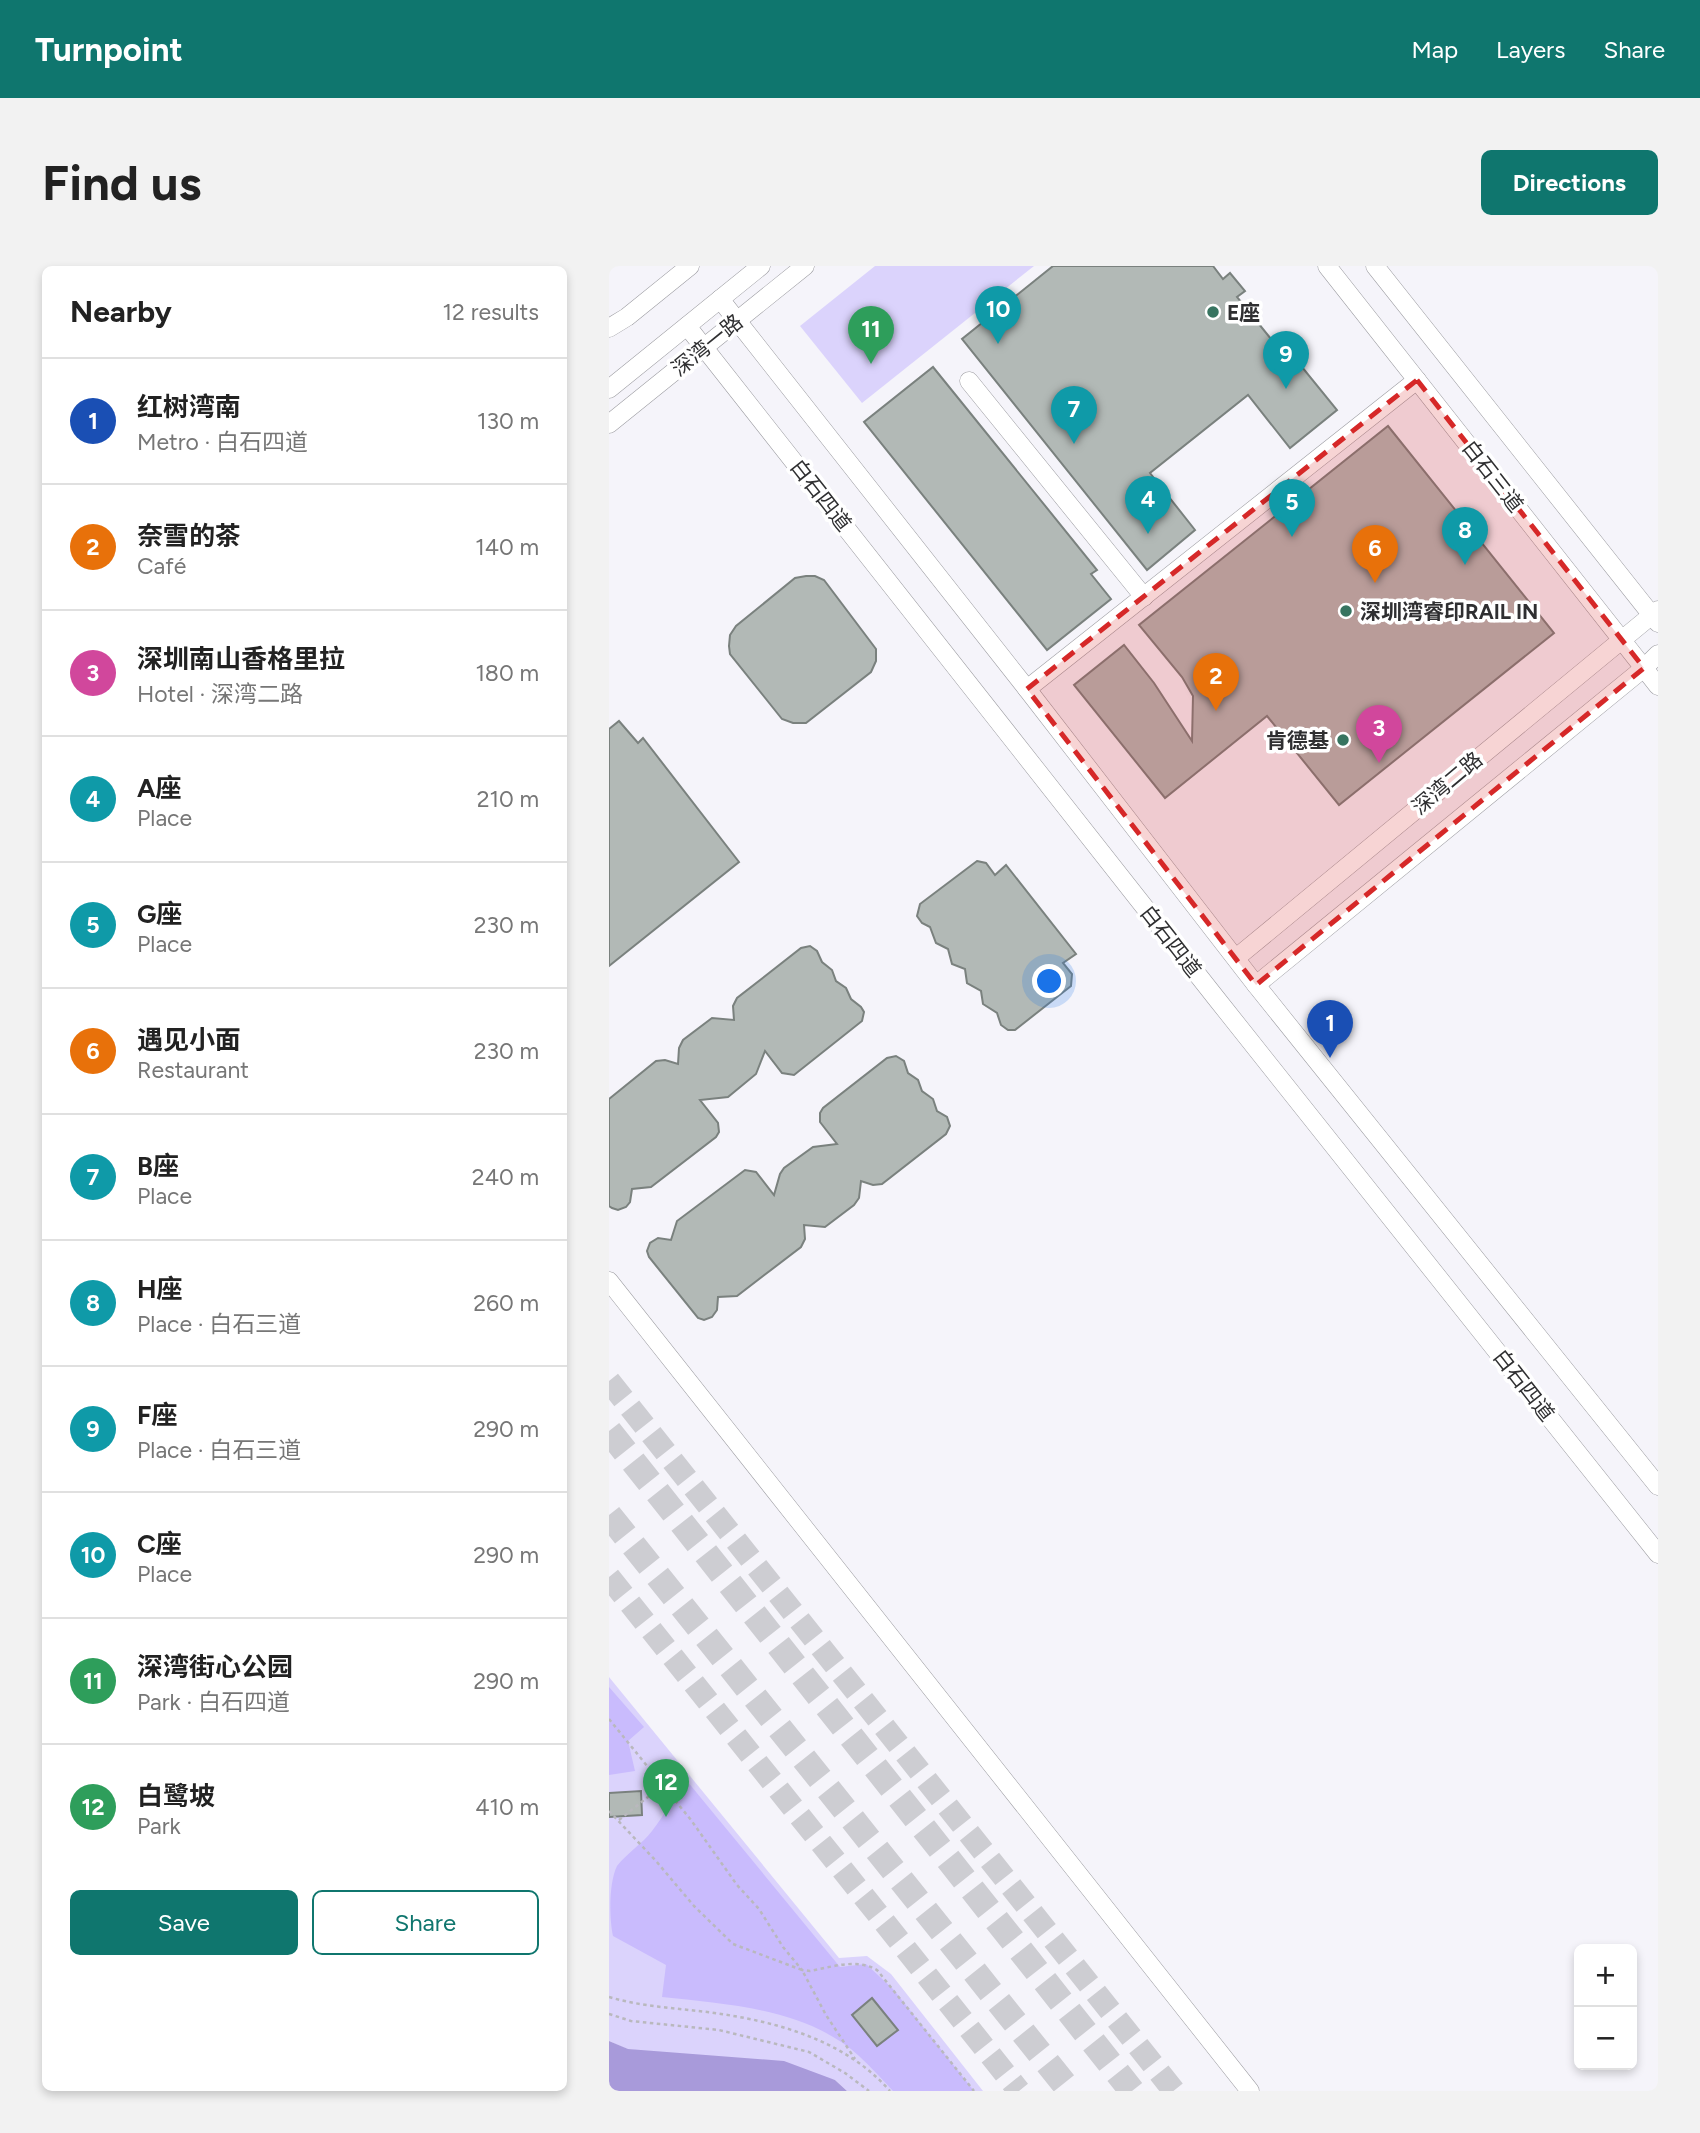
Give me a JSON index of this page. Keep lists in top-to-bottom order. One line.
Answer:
{"streets":{"street":["深湾一路","白石三道","白石四道","深湾二路"]},"crossings":[["深湾一路","白石四道"],["白石三道","深湾二路"],["白石四道","深湾二路"]],"places":["E座","深圳湾睿印RAIL IN","肯德基"],"page":{"header":"Turnpoint","nav":["Map","Layers","Share"],"buttons":["Directions",["Save","Share"]],"title":"Find us","heading":["Nearby","12 results"],"pins":["10","11","9","7","4","5","8","6","2","3","1","12"],"list":[{"mark":"1","name":"红树湾南","note":"Metro · 白石四道","value":"130 m"},{"mark":"2","name":"奈雪的茶","note":"Café","value":"140 m"},{"mark":"3","name":"深圳南山香格里拉","note":"Hotel · 深湾二路","value":"180 m"},{"mark":"4","name":"A座","note":"Place","value":"210 m"},{"mark":"5","name":"G座","note":"Place","value":"230 m"},{"mark":"6","name":"遇见小面","note":"Restaurant","value":"230 m"},{"mark":"7","name":"B座","note":"Place","value":"240 m"},{"mark":"8","name":"H座","note":"Place · 白石三道","value":"260 m"},{"mark":"9","name":"F座","note":"Place · 白石三道","value":"290 m"},{"mark":"10","name":"C座","note":"Place","value":"290 m"},{"mark":"11","name":"深湾街心公园","note":"Park · 白石四道","value":"290 m"},{"mark":"12","name":"白鹭坡","note":"Park","value":"410 m"}],"map_buttons":["+","−"]}}
